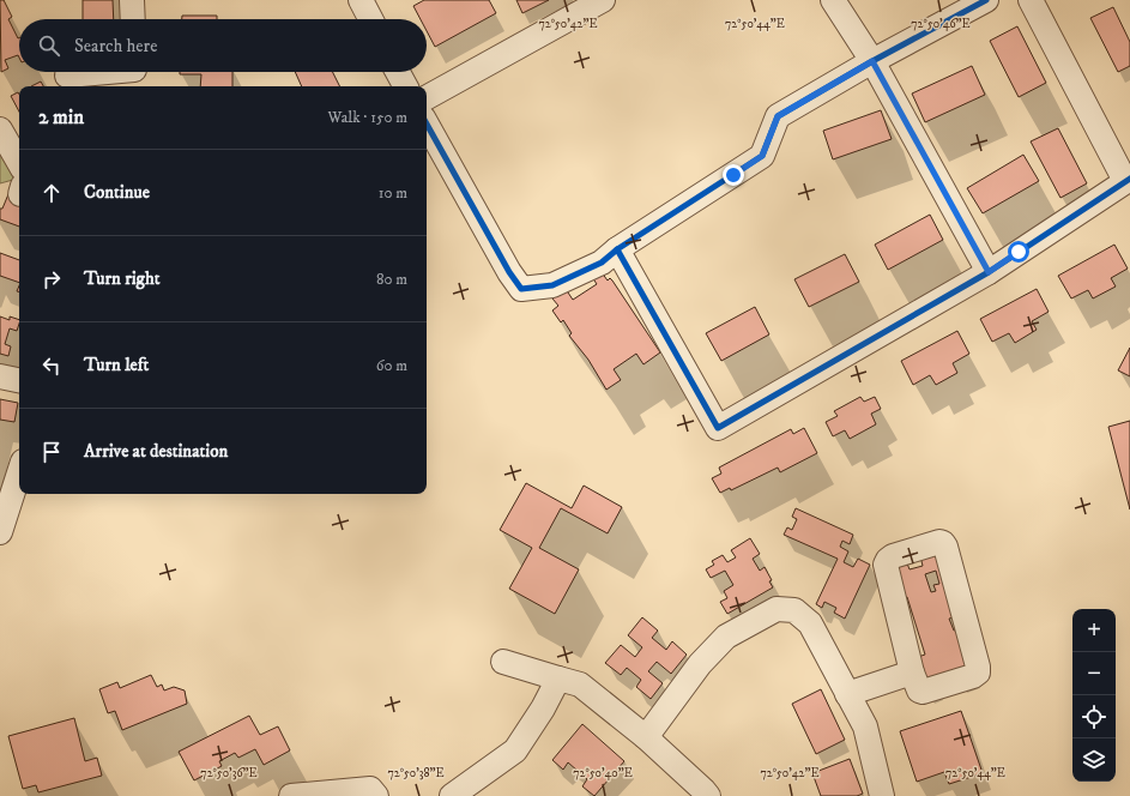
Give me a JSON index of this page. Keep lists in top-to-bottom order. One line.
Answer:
{"page":{"search":"Search here","heading":["2 min","Walk · 150 m"],"list":[["Continue","10 m"],["Turn right","80 m"],["Turn left","60 m"],"Arrive at destination"],"map_buttons":["+","−"]},"coordinates":["72°50'42\"E","72°50'44\"E","72°50'46\"E","72°50'36\"E","72°50'38\"E","72°50'40\"E"]}
